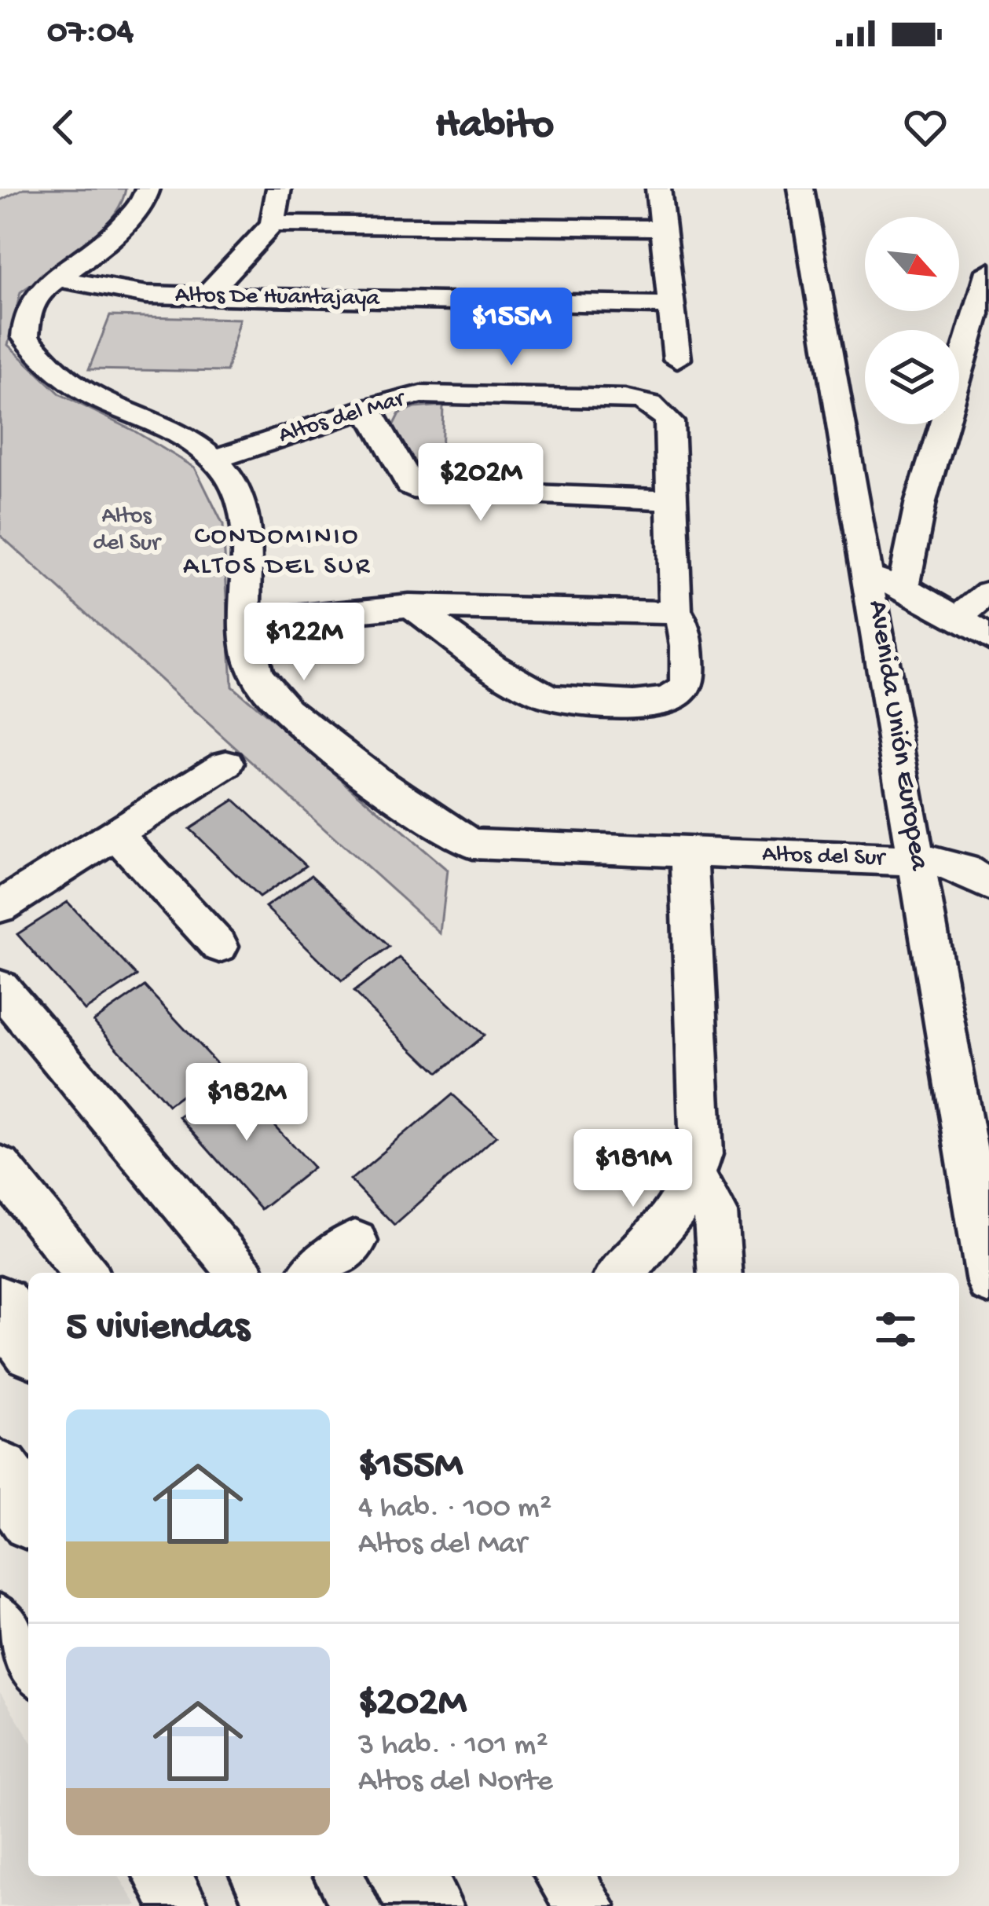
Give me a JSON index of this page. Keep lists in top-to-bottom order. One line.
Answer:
{"streets":{"street":["Altos De Huantajaya","Altos del Mar","Avenida Unión Europea","Altos del Sur"]},"crossings":[["Altos De Huantajaya","Altos del Sur"],["Altos del Mar","Altos del Sur"],["Avenida Unión Europea","Altos del Sur"]],"districts":["CONDOMINIO ALTOS DEL SUR"],"parks":["Altos del Sur"],"north":"bottom right","page":{"status":"07:04","header":"Habito","price":["$155M","$202M","$122M","$182M","$181M"],"heading":"5 viviendas","list":[{"name":"$155M","note":"4 hab. · 100 m² · Altos del Mar"},{"name":"$202M","note":"3 hab. · 101 m² · Altos del Norte"}]}}
